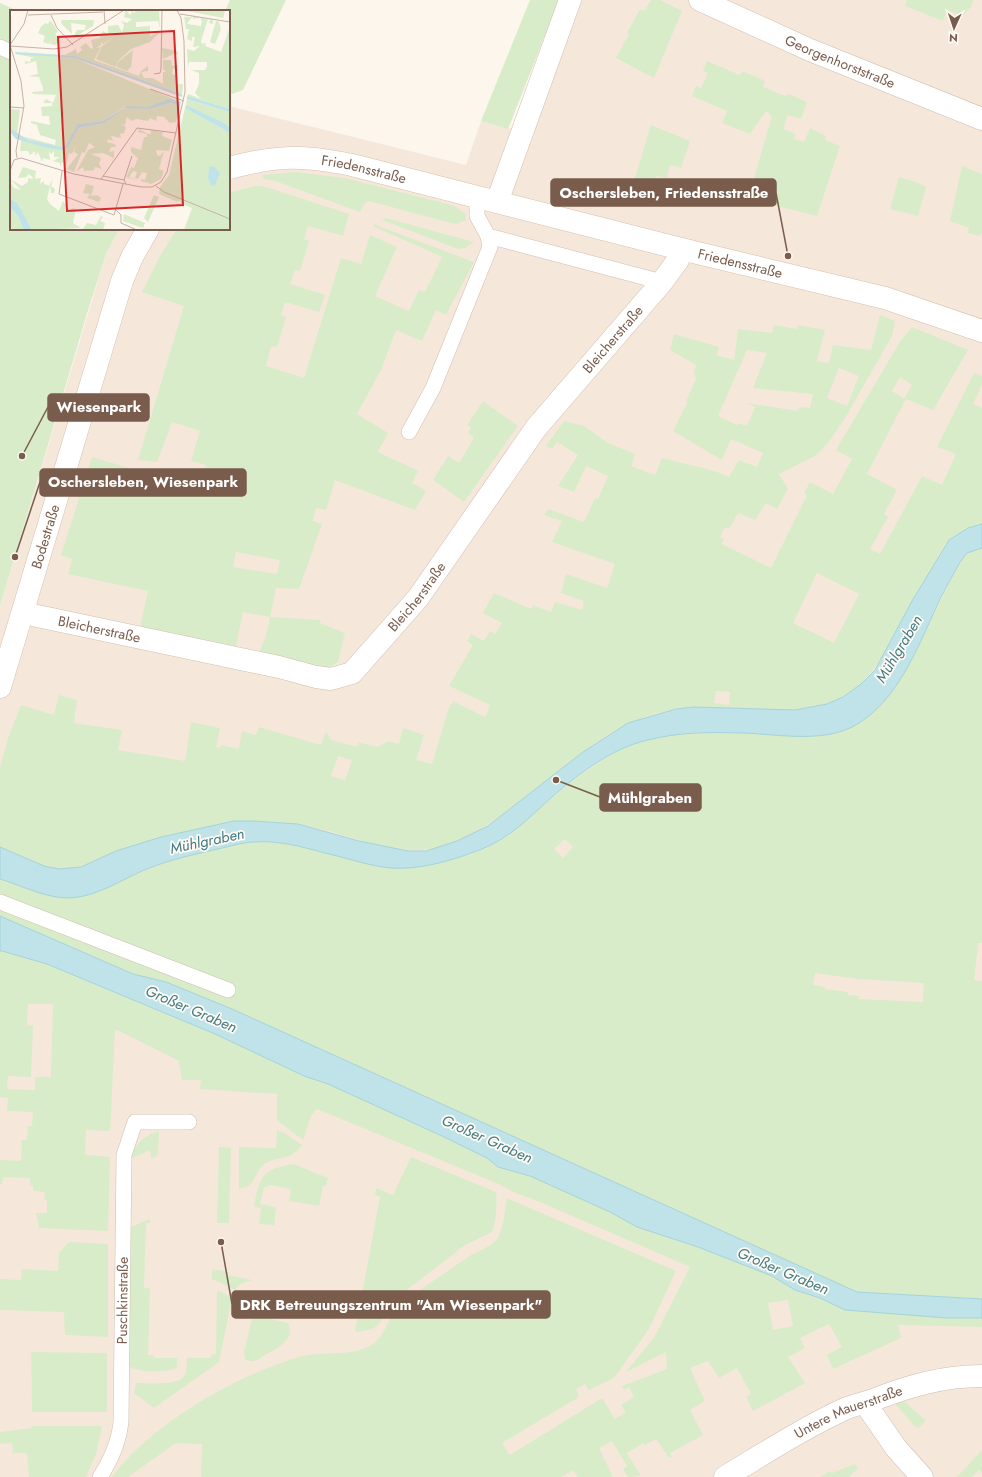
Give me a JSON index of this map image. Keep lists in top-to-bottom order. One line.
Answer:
{"streets":{"street":["Georgenhorststraße","Friedensstraße","Bleicherstraße","Bodestraße","Untere Mauerstraße"],"lane":["Puschkinstraße"]},"crossings":[["Friedensstraße","Bleicherstraße"],["Bleicherstraße","Bodestraße"]],"water":["Mühlgraben","Großer Graben"],"places":["Oschersleben, Friedensstraße","Wiesenpark","Oschersleben, Wiesenpark","Mühlgraben","DRK Betreuungszentrum \"Am Wiesenpark\""],"north":"bottom"}
